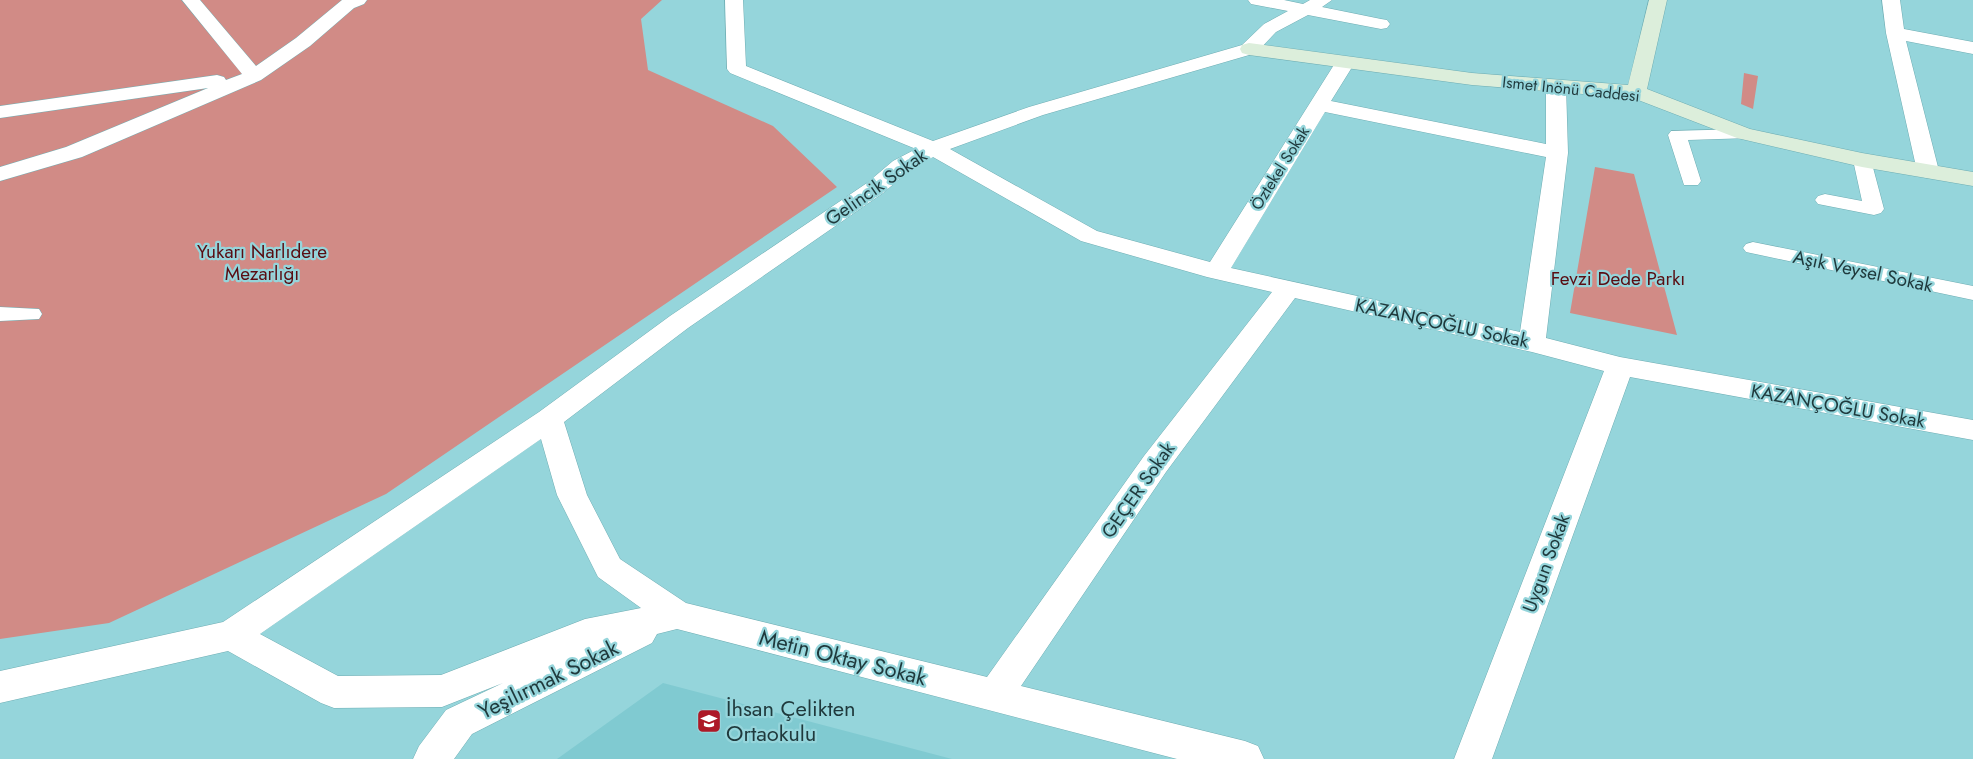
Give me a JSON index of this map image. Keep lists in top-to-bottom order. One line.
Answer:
{"streets":{"street":["Ismet Inönü Caddesi","Öztekel Sokak","Gelincik Sokak","KAZANÇOĞLU Sokak","GEÇER Sokak","Uygun Sokak","Metin Oktay Sokak","Yeşilırmak Sokak"],"lane":["Aşık Veysel Sokak"]},"crossings":[["Ismet Inönü Caddesi","Öztekel Sokak"],["Ismet Inönü Caddesi","Gelincik Sokak"],["Öztekel Sokak","KAZANÇOĞLU Sokak"],["Gelincik Sokak","KAZANÇOĞLU Sokak"],["Gelincik Sokak","Metin Oktay Sokak"],["KAZANÇOĞLU Sokak","GEÇER Sokak"],["KAZANÇOĞLU Sokak","Uygun Sokak"],["GEÇER Sokak","Metin Oktay Sokak"],["Metin Oktay Sokak","Yeşilırmak Sokak"]],"parks":["Yukarı Narlıdere Mezarlığı","Fevzi Dede Parkı"],"places":{"school or university":["İhsan Çelikten Ortaokulu"]}}
